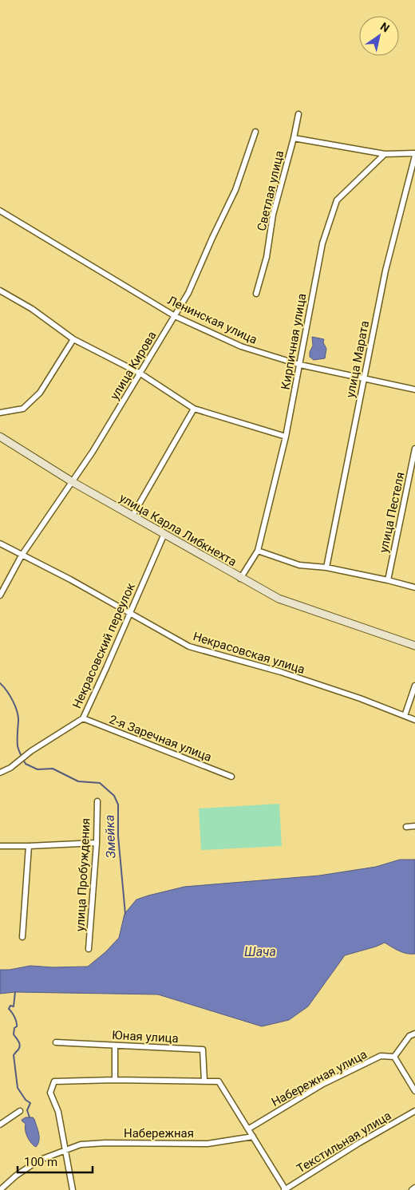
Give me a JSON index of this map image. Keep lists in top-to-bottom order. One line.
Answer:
{"streets":{"street":["Светлая улица","Ленинская улица","Кирпичная улица","улица Марата","улица Кирова","улица Пестеля","улица Карла Либкнехта","Некрасовский переулок","Некрасовская улица","2-я Заречная улица","улица Пробуждения","Юная улица","Набережная улица","Набережная","Текстильная улица"]},"crossings":[["Ленинская улица","Кирпичная улица"],["Ленинская улица","улица Марата"],["Ленинская улица","улица Кирова"],["Кирпичная улица","улица Карла Либкнехта"],["улица Кирова","улица Карла Либкнехта"],["улица Кирова","Некрасовская улица"],["улица Карла Либкнехта","Некрасовский переулок"],["Некрасовский переулок","Некрасовская улица"],["Некрасовский переулок","2-я Заречная улица"]],"water":["Змейка","Шача"],"scale_bar":"100 m","north":"top right"}
